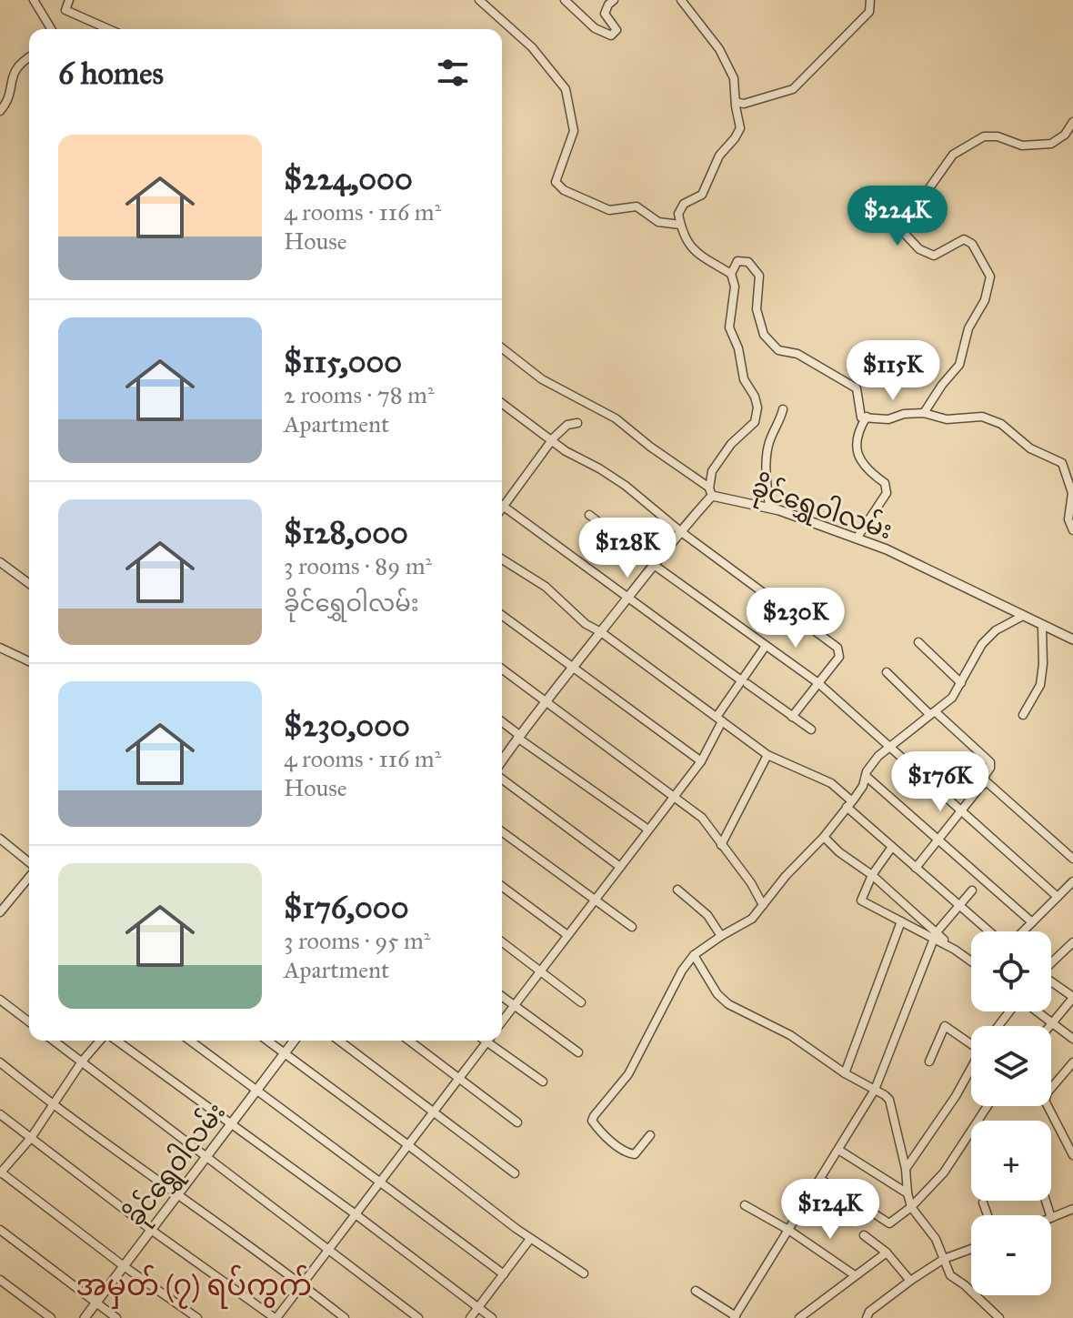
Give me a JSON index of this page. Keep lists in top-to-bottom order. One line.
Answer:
{"streets":{"street":["ခိုင်ရွှေဝါလမ်း"]},"districts":["အမှတ် (၇) ရပ်ကွက်"],"page":{"heading":"6 homes","list":[{"name":"$224,000","note":"4 rooms · 116 m² · House"},{"name":"$115,000","note":"2 rooms · 78 m² · Apartment"},{"name":"$128,000","note":"3 rooms · 89 m² · ခိုင်ရွှေဝါလမ်း"},{"name":"$230,000","note":"4 rooms · 116 m² · House"},{"name":"$176,000","note":"3 rooms · 95 m² · Apartment"}],"price":["$224K","$115K","$128K","$230K","$176K","$124K"],"map_buttons":["+","−"]}}
